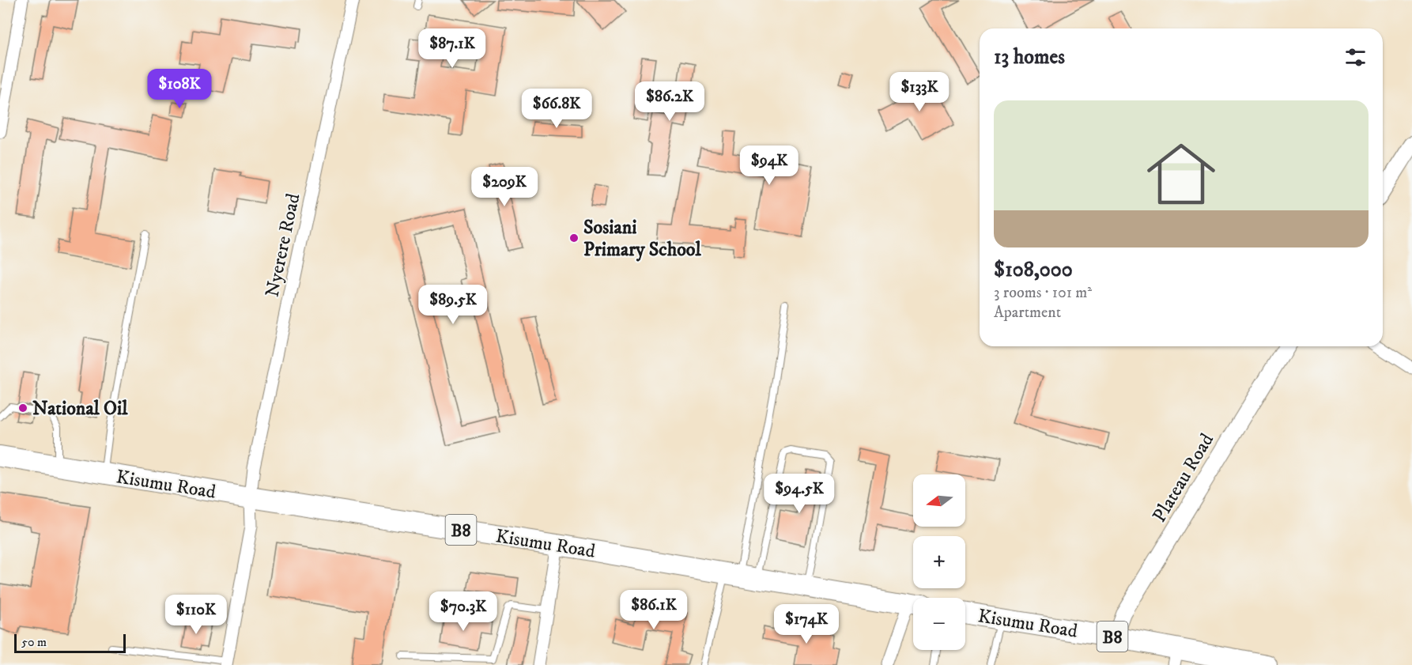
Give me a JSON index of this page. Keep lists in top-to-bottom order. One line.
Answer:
{"streets":{"highway":["Kisumu Road","B8"],"street":["Nyerere Road","Plateau Road"]},"crossings":[["Nyerere Road","Kisumu Road"],["Plateau Road","Kisumu Road"]],"places":["Sosiani Primary School","National Oil"],"scale_bar":"50 m","north":"left","page":{"price":["$87.1K","$108K","$133K","$86.2K","$66.8K","$94K","$209K","$89.5K","$94.5K","$86.1K","$70.3K","$110K","$174K"],"heading":"13 homes","list":[{"name":"$108,000","note":"3 rooms · 101 m² · Apartment"}],"map_buttons":["+","−"],"scale":"50 m"}}
